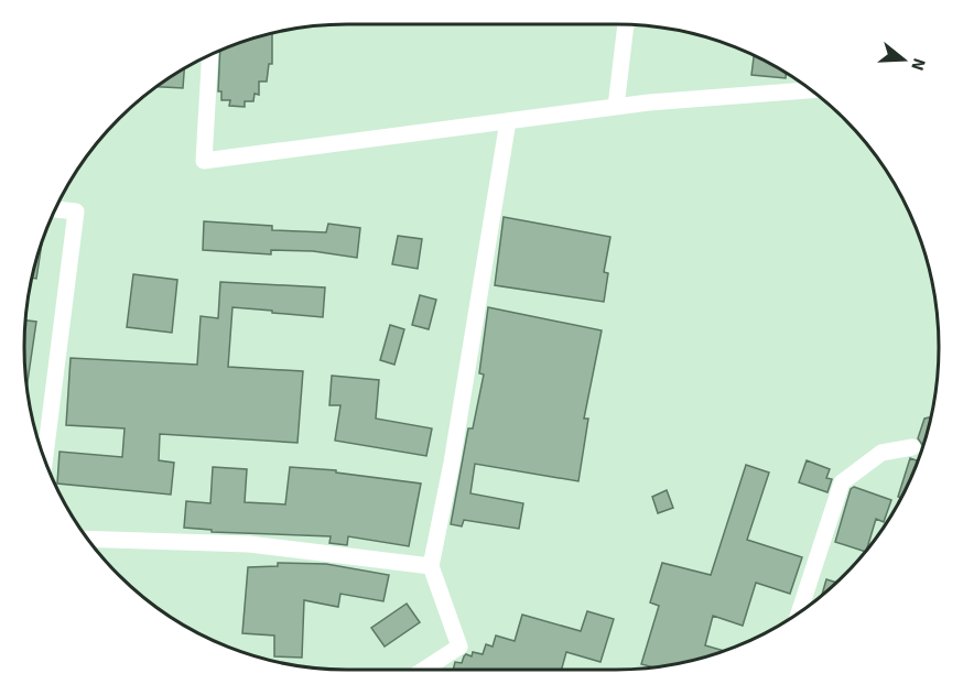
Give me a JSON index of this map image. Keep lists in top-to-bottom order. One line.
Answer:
{"north":"right"}
